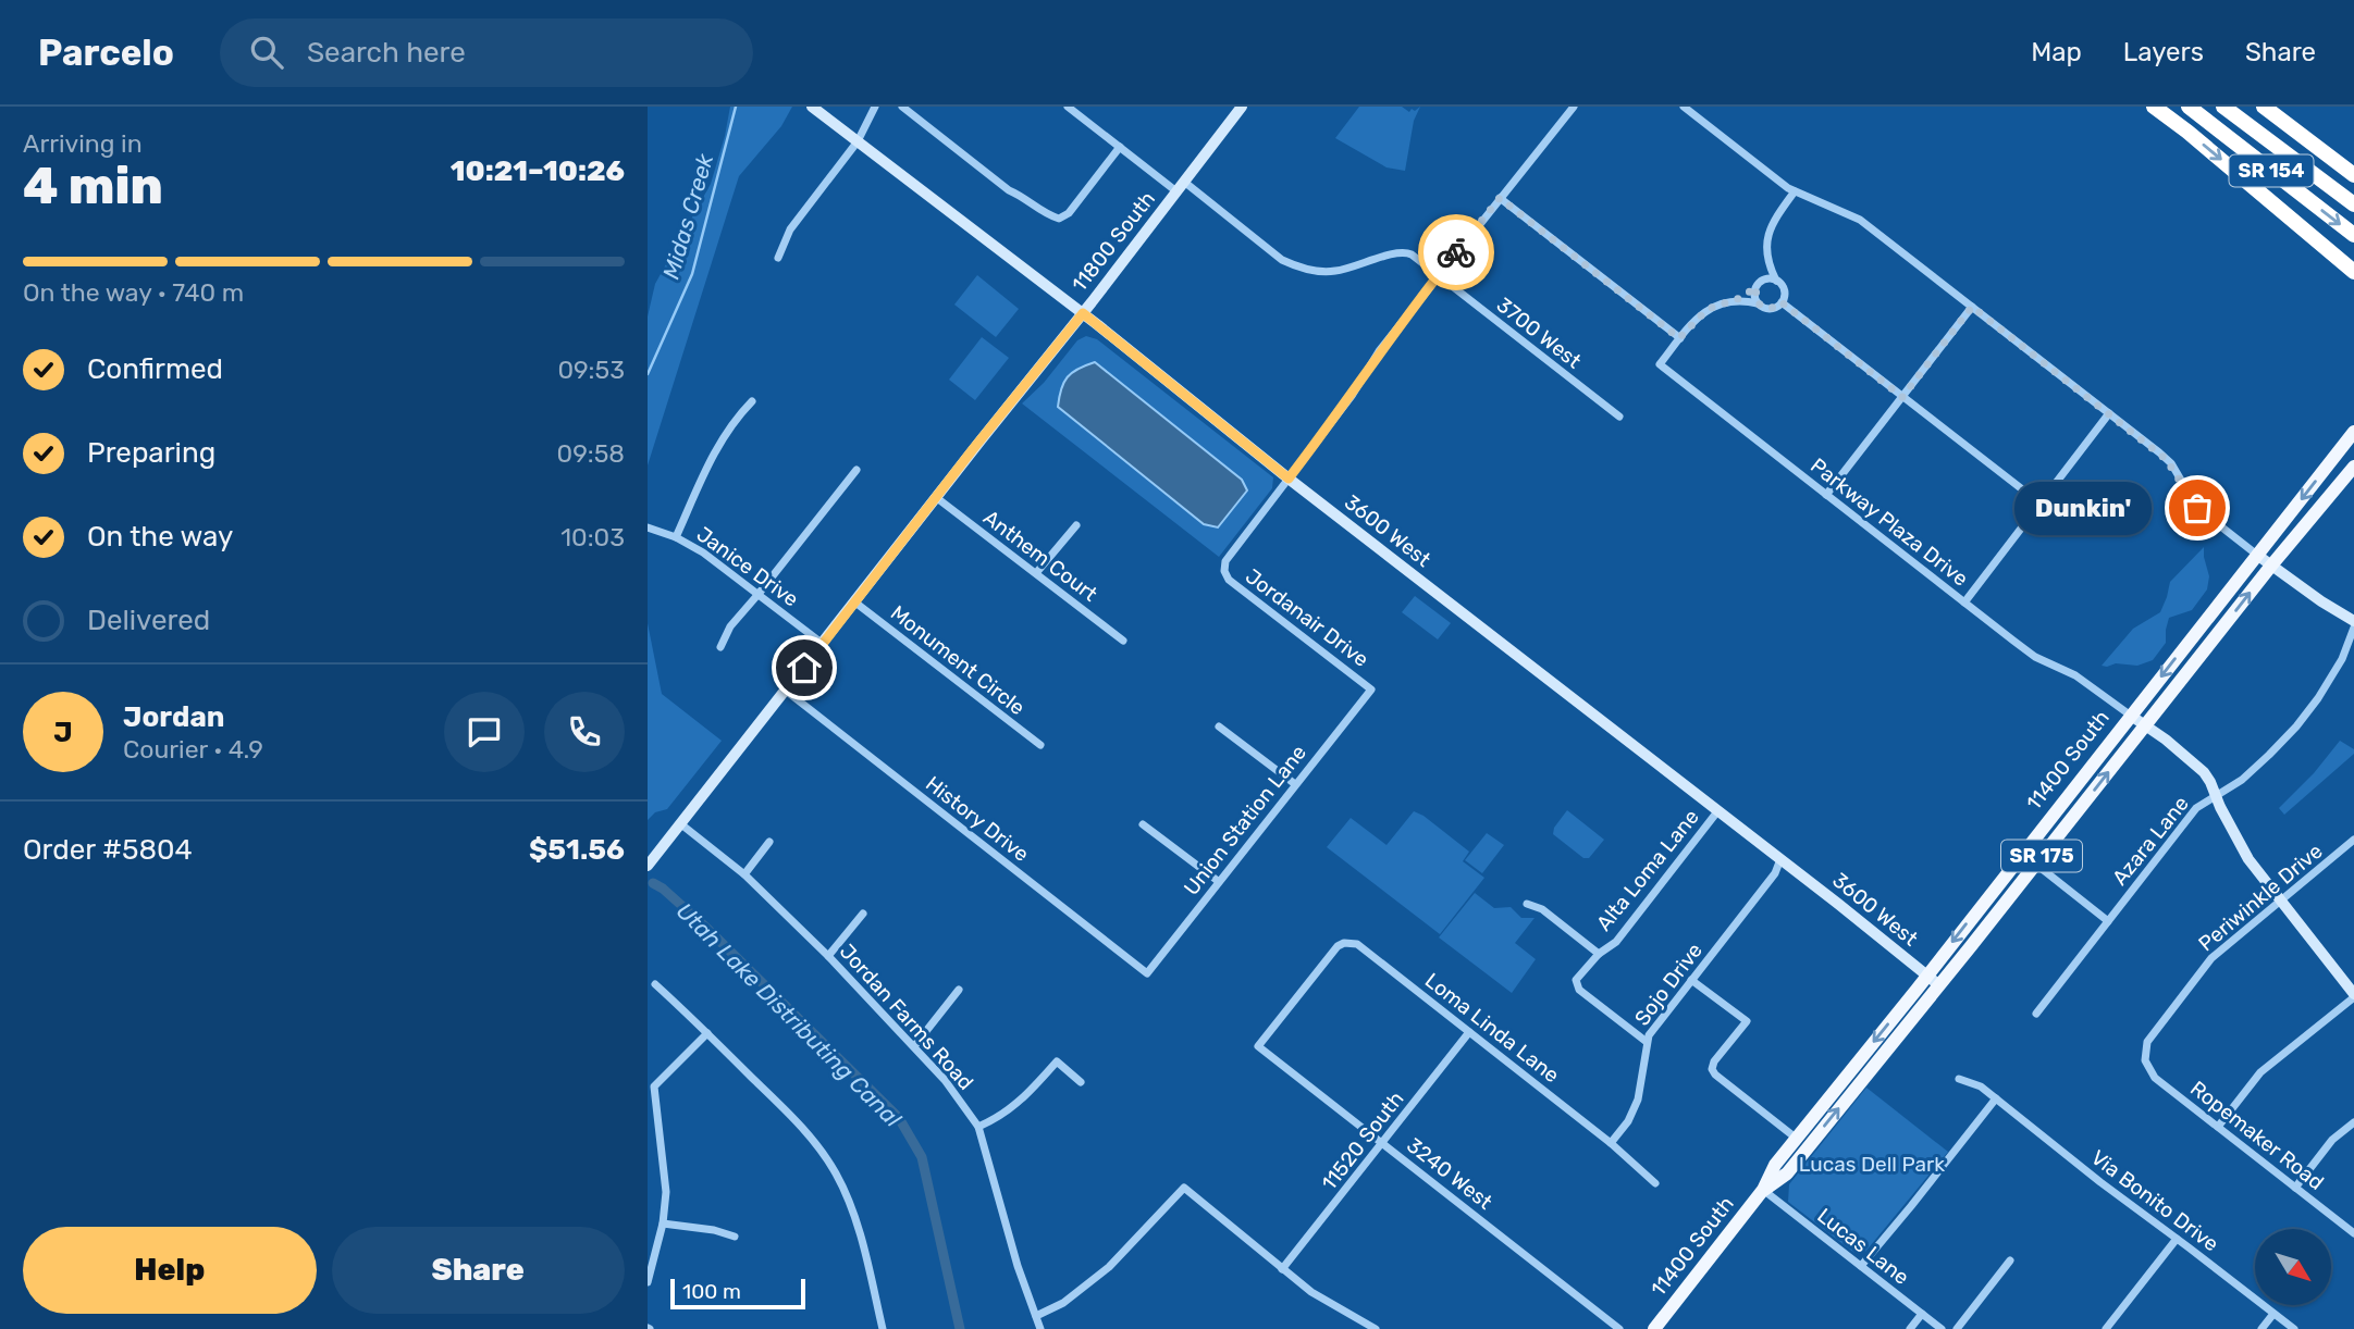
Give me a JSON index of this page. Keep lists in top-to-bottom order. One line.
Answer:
{"streets":{"highway":["SR 154"],"main road":["11800 South","3600 West","11400 South","SR 175"],"street":["3700 West","Parkway Plaza Drive","Anthem Court","Janice Drive","Jordanair Drive","Monument Circle","History Drive","Union Station Lane","Azara Lane","Alta Loma Lane","Periwinkle Drive","Sojo Drive","Jordan Farms Road","Loma Linda Lane","Ropemaker Road","11520 South","3240 West","Via Bonito Drive","Lucas Lane"]},"crossings":[["11800 South","3700 West"],["11800 South","3600 West"],["11800 South","Anthem Court"],["11800 South","Janice Drive"],["11800 South","Monument Circle"],["11800 South","History Drive"],["11800 South","Jordan Farms Road"],["Parkway Plaza Drive","11400 South"],["3600 West","Jordanair Drive"],["3600 West","11400 South"],["3600 West","Alta Loma Lane"],["3600 West","Sojo Drive"],["Jordanair Drive","Union Station Lane"],["11400 South","Lucas Lane"],["History Drive","Union Station Lane"],["Alta Loma Lane","Sojo Drive"],["Periwinkle Drive","Ropemaker Road"],["Sojo Drive","Loma Linda Lane"],["Loma Linda Lane","11520 South"],["Loma Linda Lane","3240 West"],["11520 South","3240 West"]],"water":["Midas Creek","Utah Lake Distributing Canal"],"parks":["Lucas Dell Park"],"places":["Dunkin'"],"scale_bar":"100 m","north":"bottom right","page":{"header":"Parcelo","search":"Search here","nav":["Map","Layers","Share"],"heading":["4 min","Arriving in","10:21–10:26"],"panel":["Jordan","Courier · 4.9","Order #5804","$51.56"],"bar":"On the way · 740 m","list":[["Confirmed","09:53"],["Preparing","09:58"],["On the way","10:03"],"Delivered"],"bubble":"Dunkin'","round":"J","buttons":["Help","Share"],"scale":"100 m"}}
